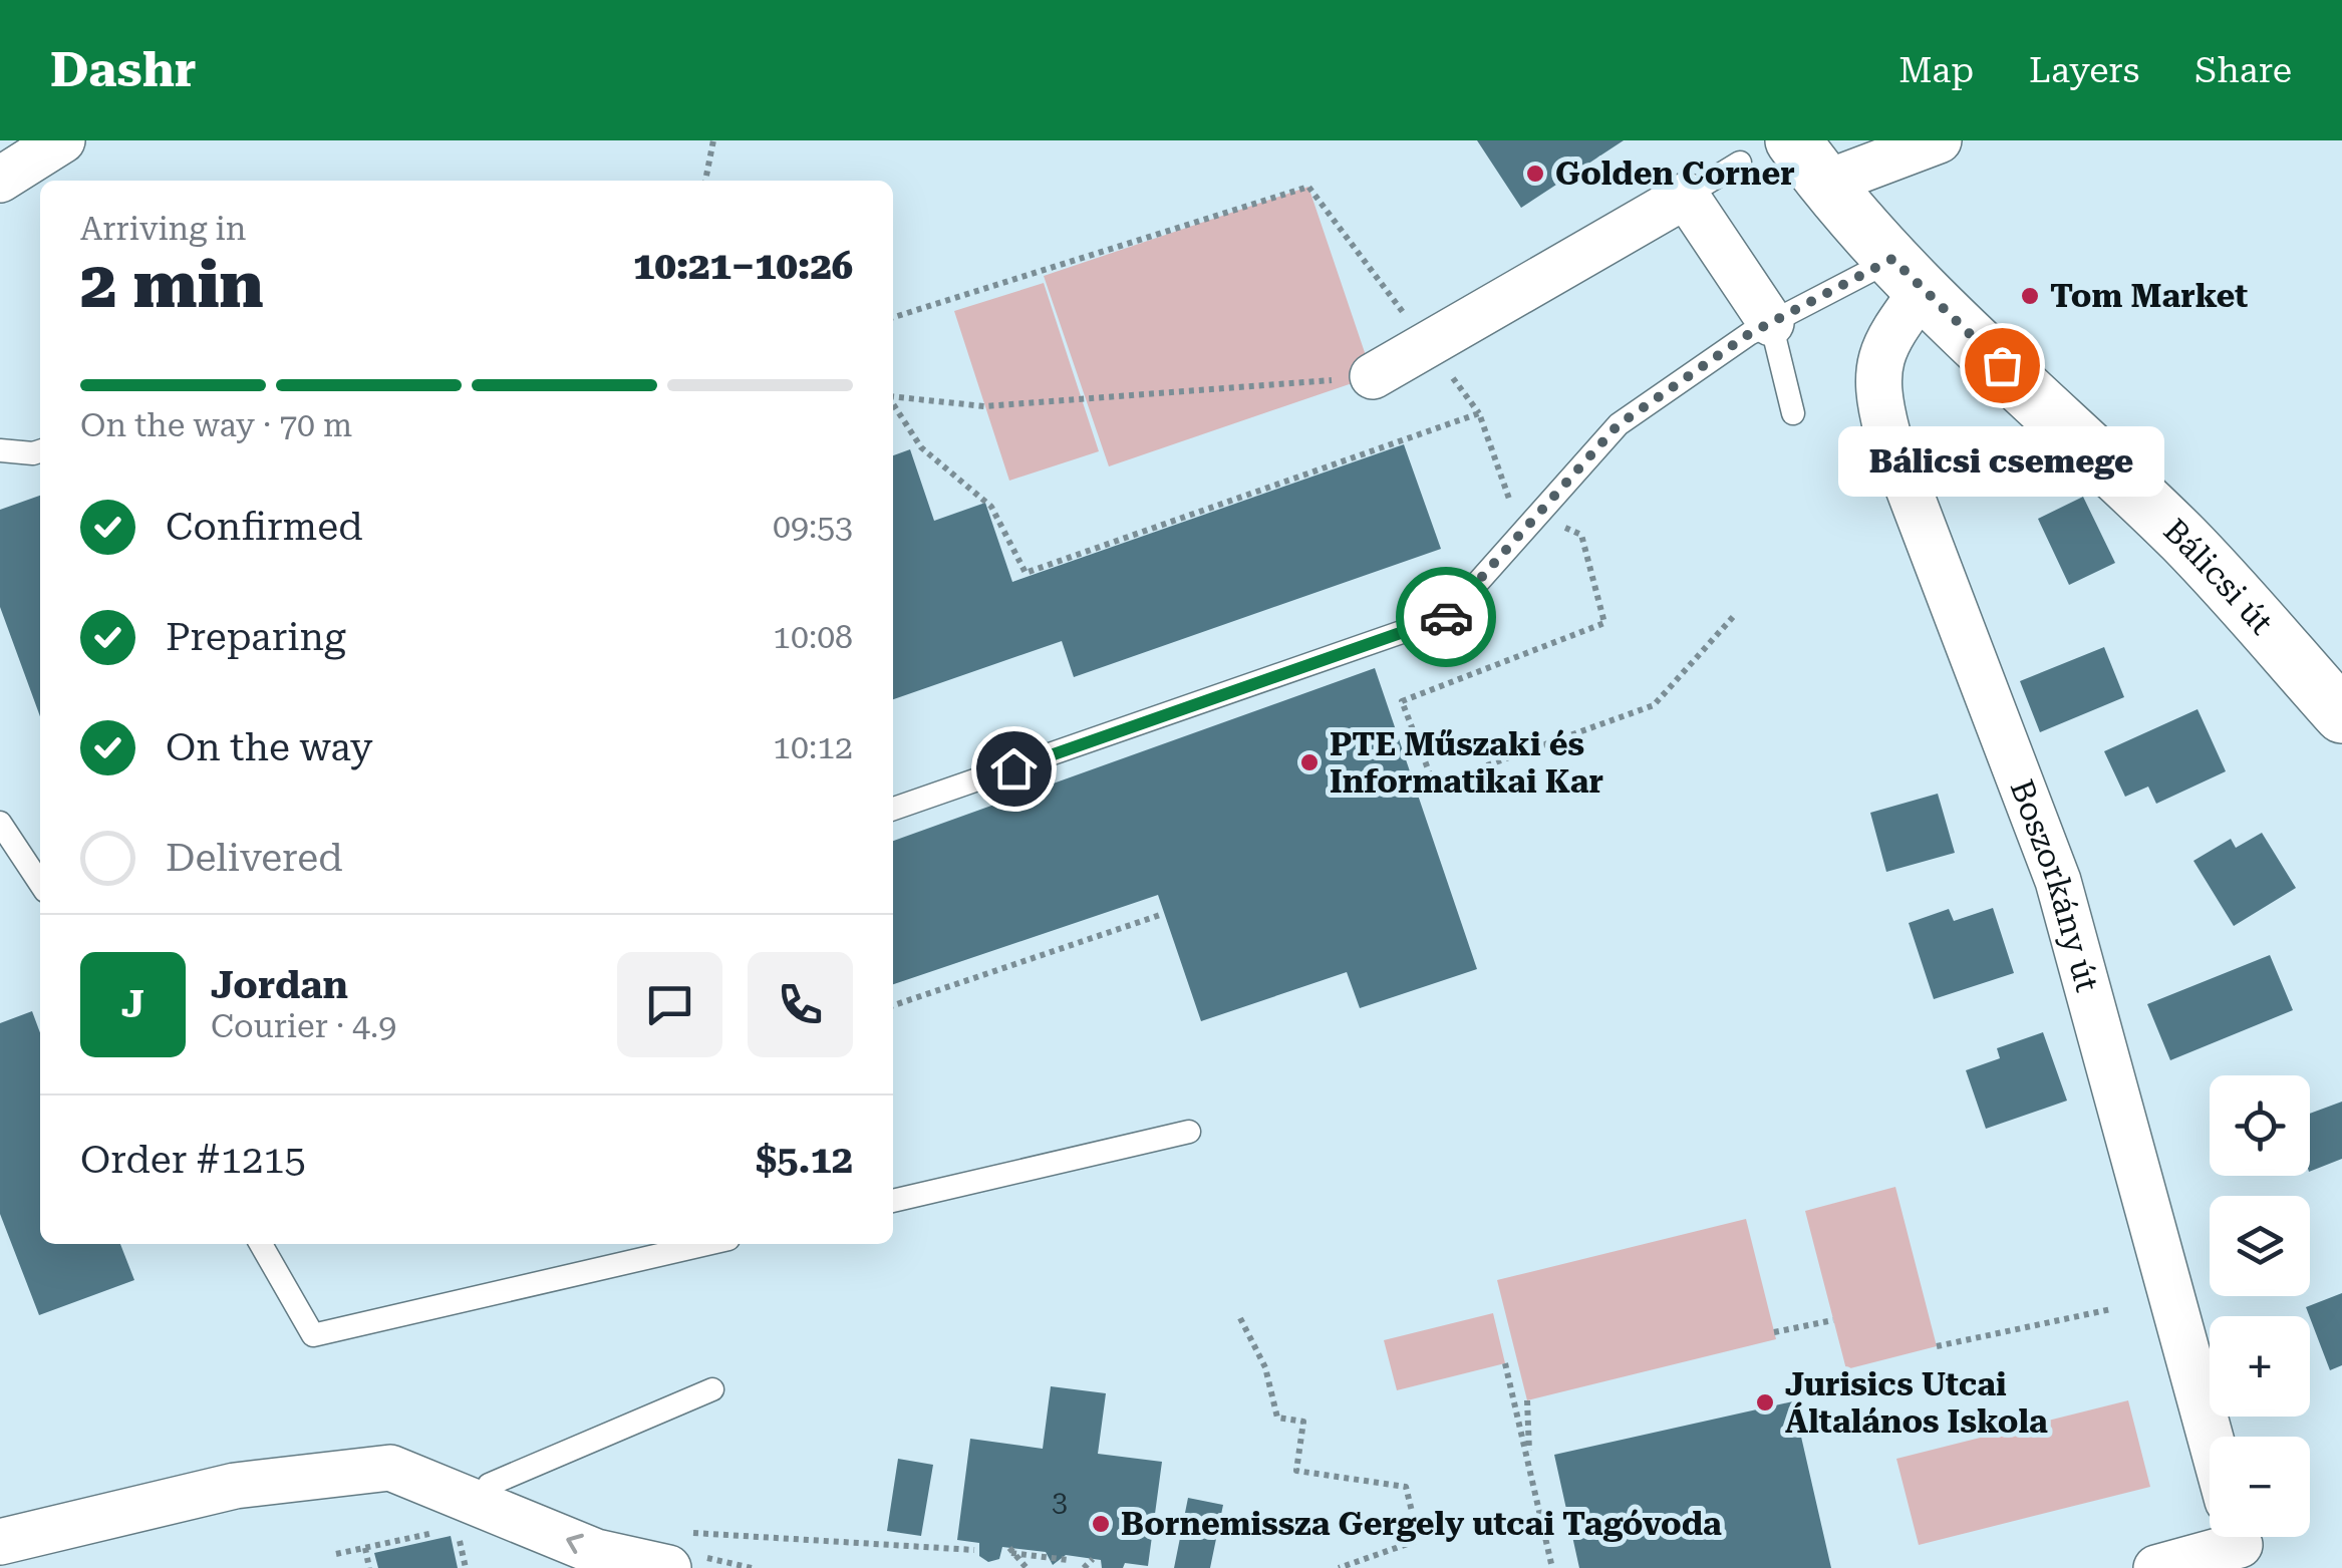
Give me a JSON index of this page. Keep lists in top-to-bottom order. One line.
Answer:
{"streets":{"street":["Bálicsi út","Boszorkány út"]},"crossings":[["Bálicsi út","Boszorkány út"]],"places":["Golden Corner","Tom Market","Bálicsi csemege","PTE Műszaki és Informatikai Kar","Jurisics Utcai Általános Iskola","Bornemissza Gergely utcai Tagóvoda"],"house_numbers":["3"],"page":{"header":"Dashr","nav":["Map","Layers","Share"],"heading":["2 min","Arriving in","10:21–10:26"],"panel":["Jordan","Courier · 4.9","Order #1215","$5.12"],"bar":"On the way · 70 m","bubble":"Bálicsi csemege","list":[["Confirmed","09:53"],["Preparing","10:08"],["On the way","10:12"],"Delivered"],"round":"J","map_buttons":["+","−"]}}
